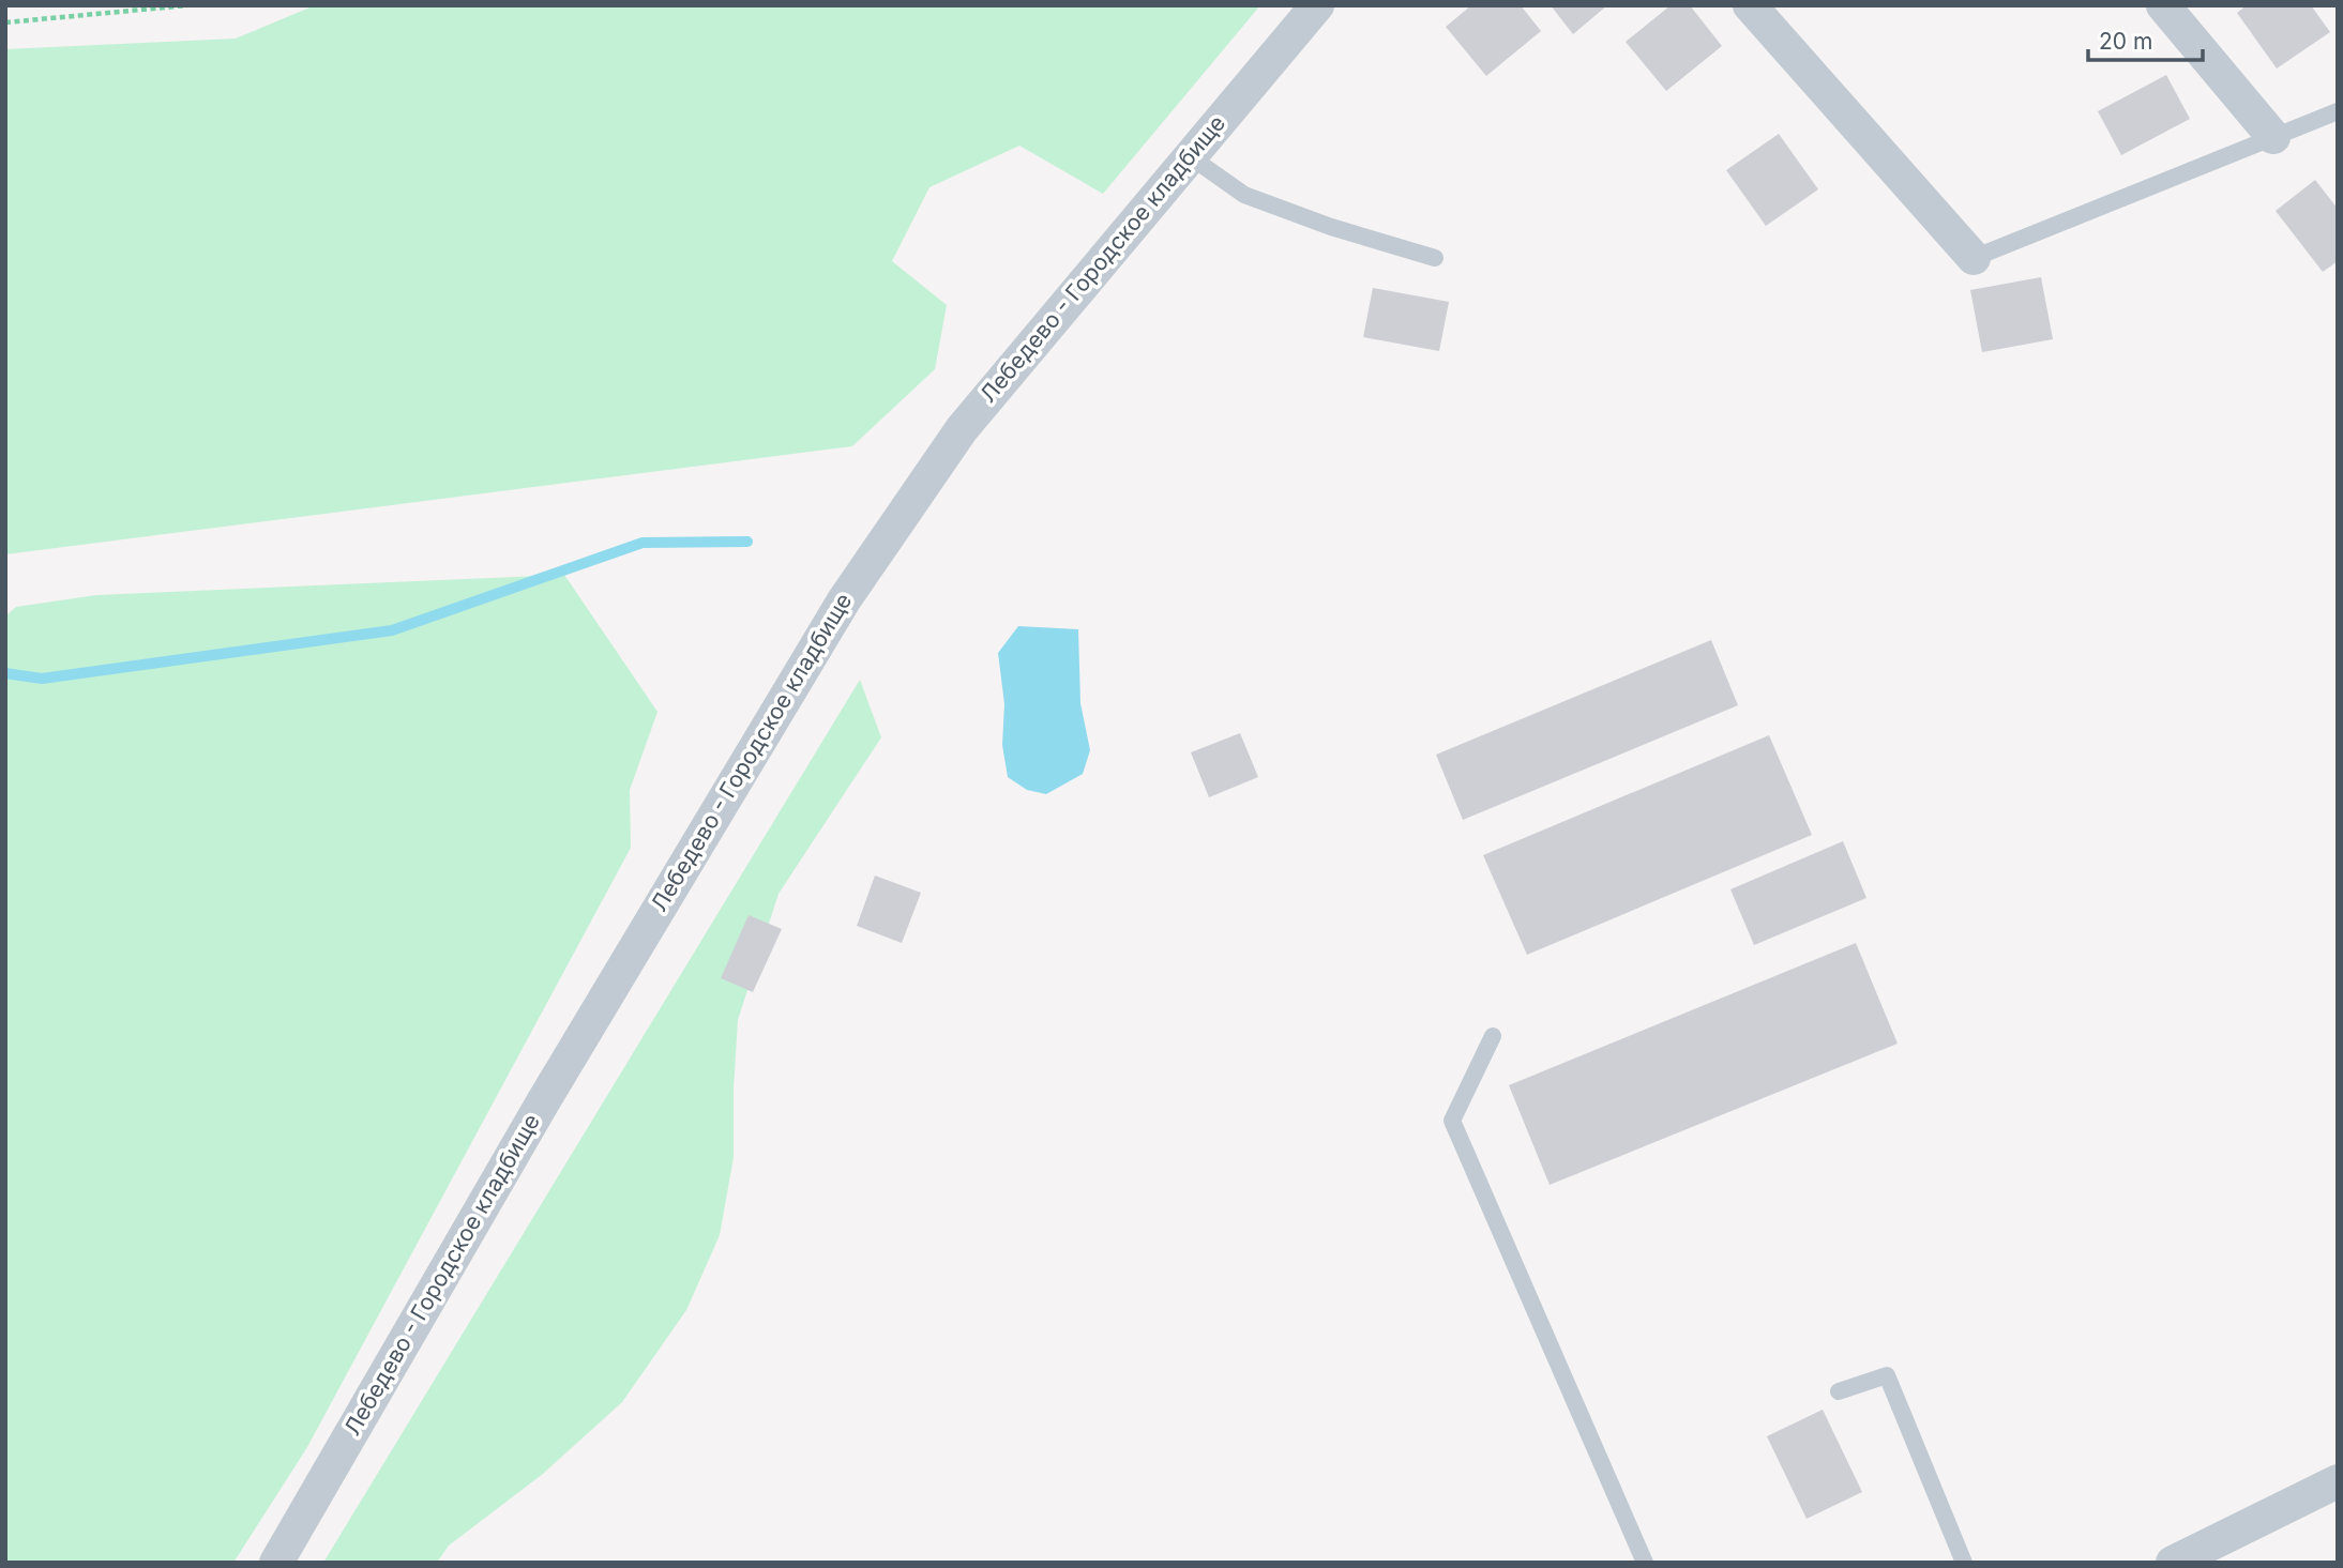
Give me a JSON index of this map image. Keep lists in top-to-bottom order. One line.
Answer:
{"streets":{"street":["Лебедево - Городское кладбище"]},"scale_bar":"20 m"}
